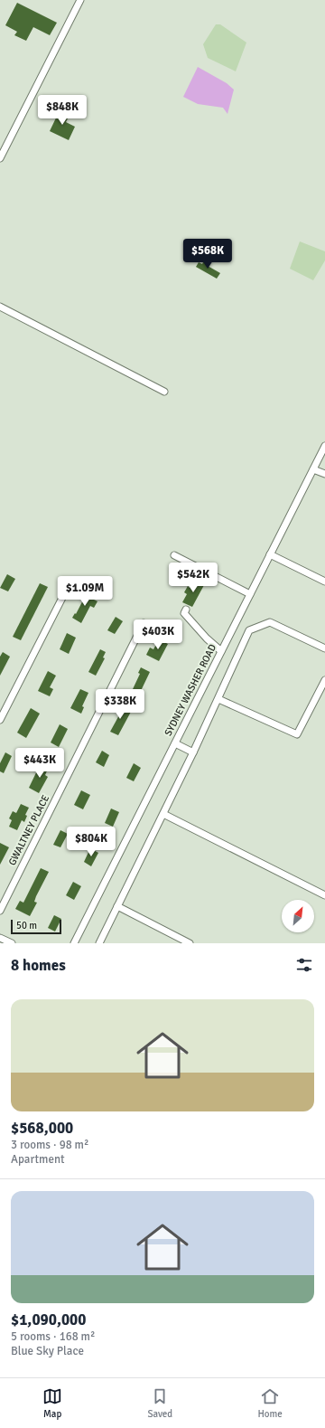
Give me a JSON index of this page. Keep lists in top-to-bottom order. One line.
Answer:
{"streets":{"street":["SYDNEY WASHER ROAD","GWALTNEY PLACE"]},"scale_bar":"50 m","north":"top right","page":{"price":["$848K","$568K","$542K","$1.09M","$403K","$338K","$443K","$804K"],"scale":"50 m","heading":"8 homes","list":[{"name":"$568,000","note":"3 rooms · 98 m² · Apartment"},{"name":"$1,090,000","note":"5 rooms · 168 m² · Blue Sky Place"}],"tabs":["Map","Saved","Home"]}}
